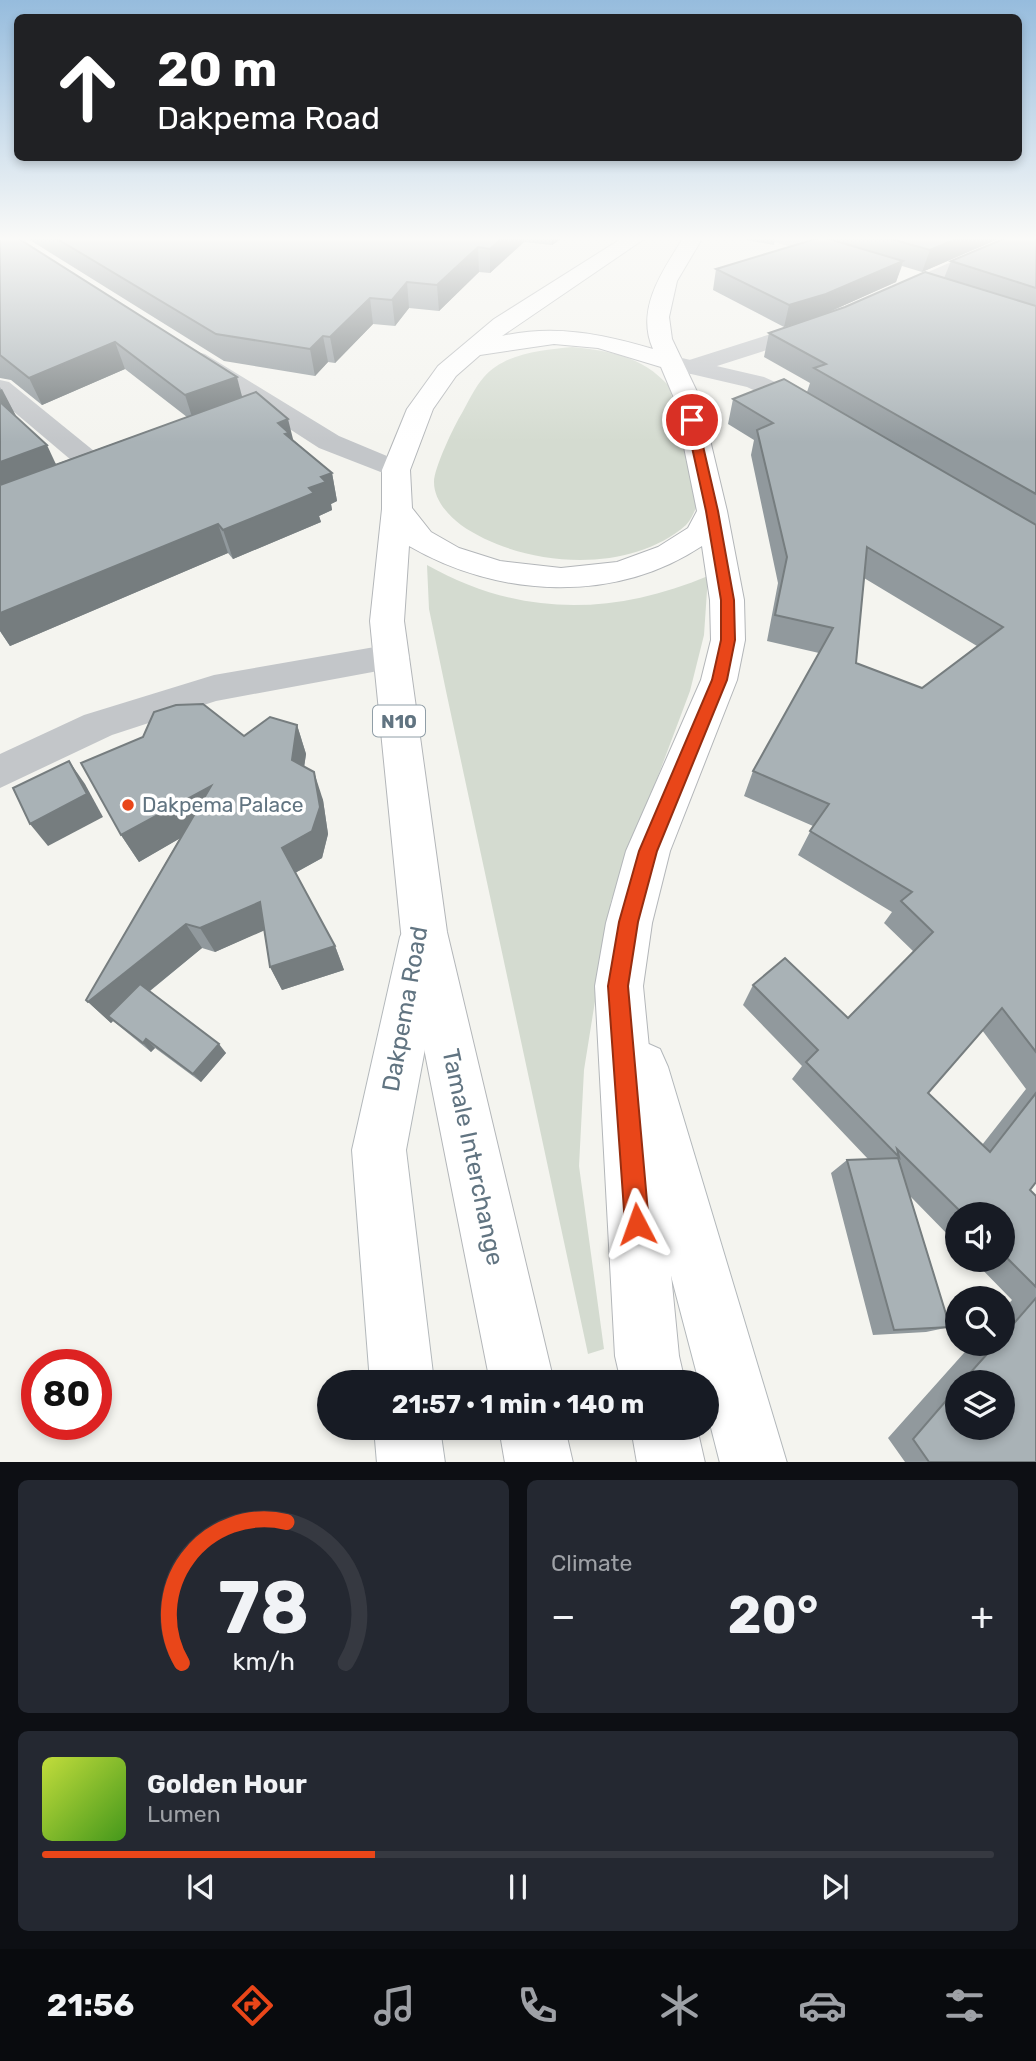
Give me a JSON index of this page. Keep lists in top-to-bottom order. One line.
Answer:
{"streets":{"main road":["N10","Dakpema Road","Tamale Interchange"]},"crossings":[["N10","Dakpema Road"],["Dakpema Road","Tamale Interchange"]],"places":["Dakpema Palace"],"page":{"turn":["20 m","Dakpema Road"],"limit":"80","trip":"21:57 · 1 min · 140 m","tile":"Climate","heat":["−","20°","+"],"song":["Golden Hour","Lumen"],"tabs":"21:56","gauge":["78","km/h"]}}
